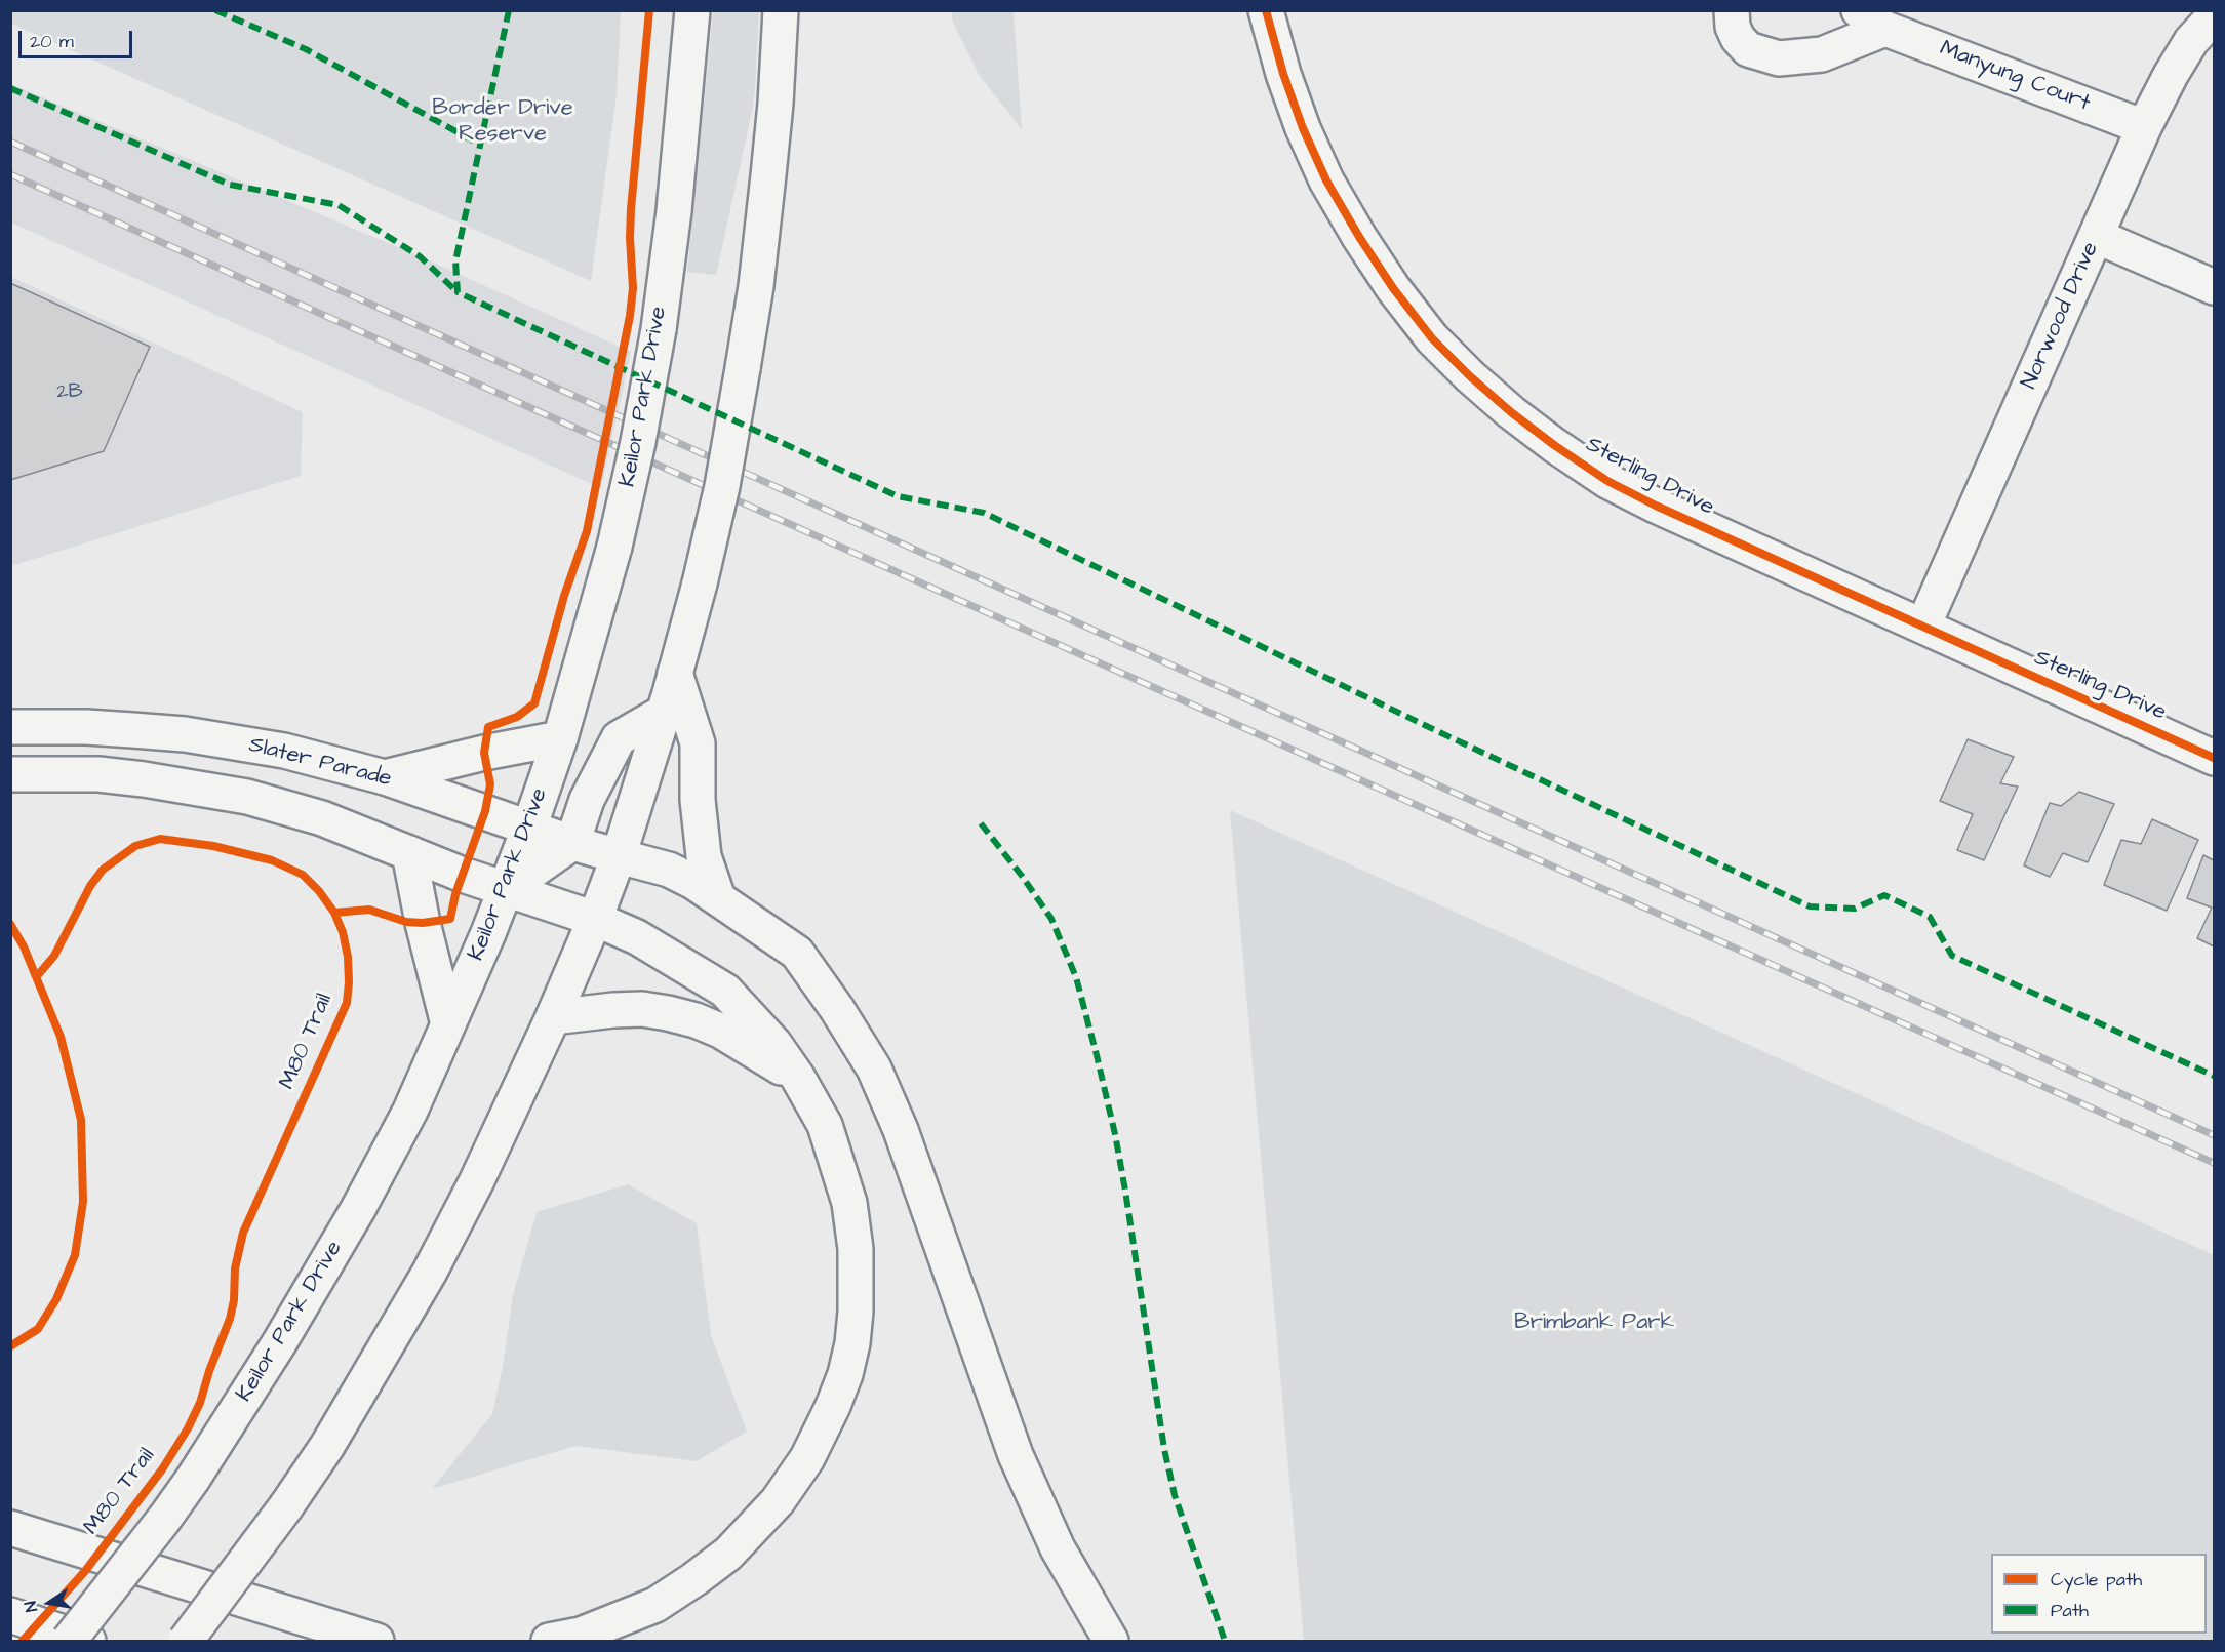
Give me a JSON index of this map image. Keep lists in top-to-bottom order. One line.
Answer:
{"streets":{"main road":["Manyung Court","Norwood Drive","Keilor Park Drive","Sterling Drive","Slater Parade"],"cycle path":["M80 Trail"]},"crossings":[["Manyung Court","Norwood Drive"],["Norwood Drive","Sterling Drive"],["Keilor Park Drive","Slater Parade"]],"parks":["Border Drive Reserve","Brimbank Park"],"house_numbers":["2B"],"legend":["Cycle path","Path"],"scale_bar":"20 m","north":"left"}
